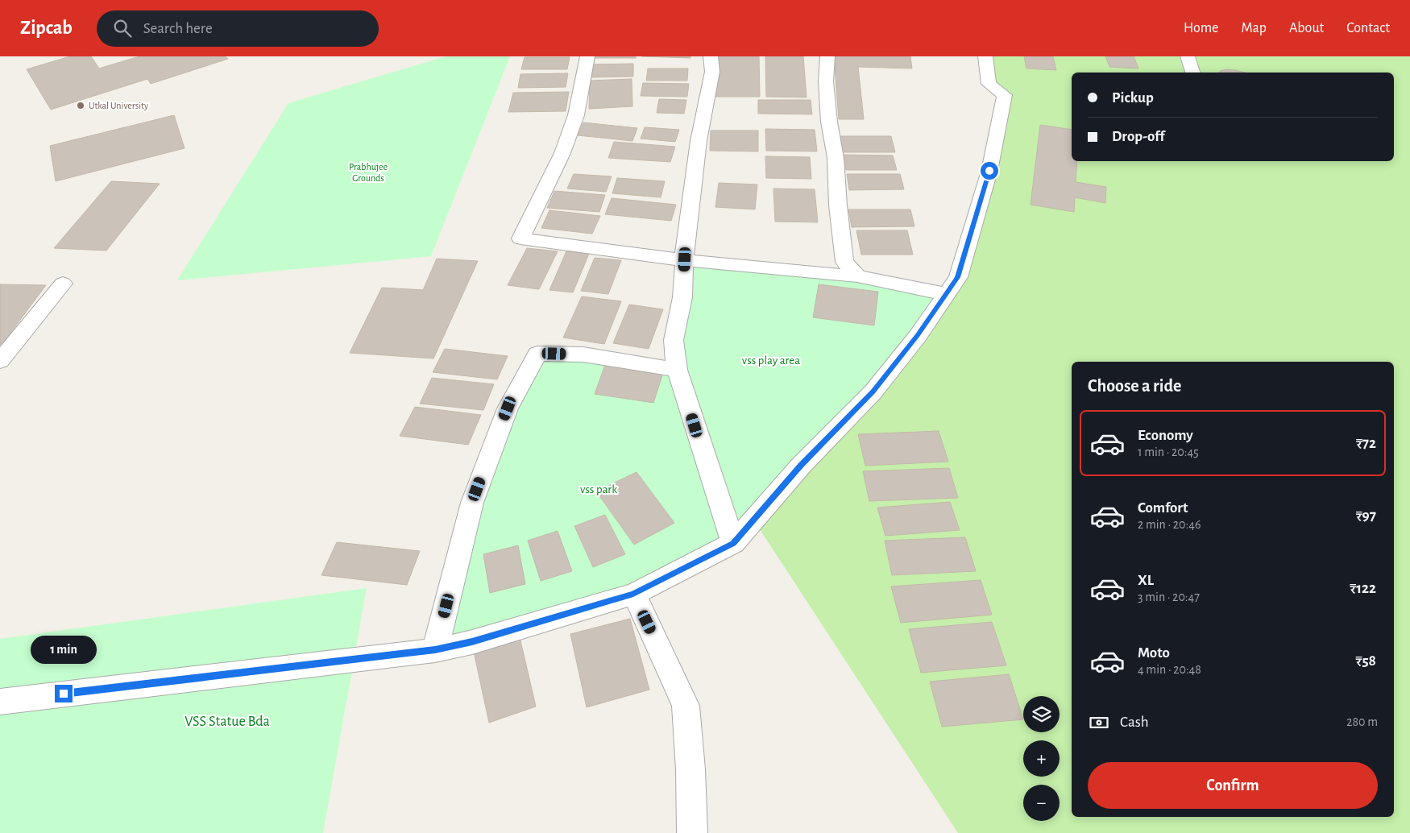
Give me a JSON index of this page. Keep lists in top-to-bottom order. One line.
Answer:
{"parks":["Prabhujee Grounds","vss play area","vss park","VSS Statue Bda"],"places":["Utkal University"],"page":{"header":"Zipcab","search":"Search here","nav":["Home","Map","About","Contact"],"banner":["Pickup","Drop-off"],"heading":"Choose a ride","list":[{"name":"Economy","note":"1 min · 20:45","value":"₹72"},{"name":"Comfort","note":"2 min · 20:46","value":"₹97"},{"name":"XL","note":"3 min · 20:47","value":"₹122"},{"name":"Moto","note":"4 min · 20:48","value":"₹58"}],"bubble":"1 min","map_buttons":["+","−"],"pay":["Cash","280 m"],"buttons":"Confirm"}}
